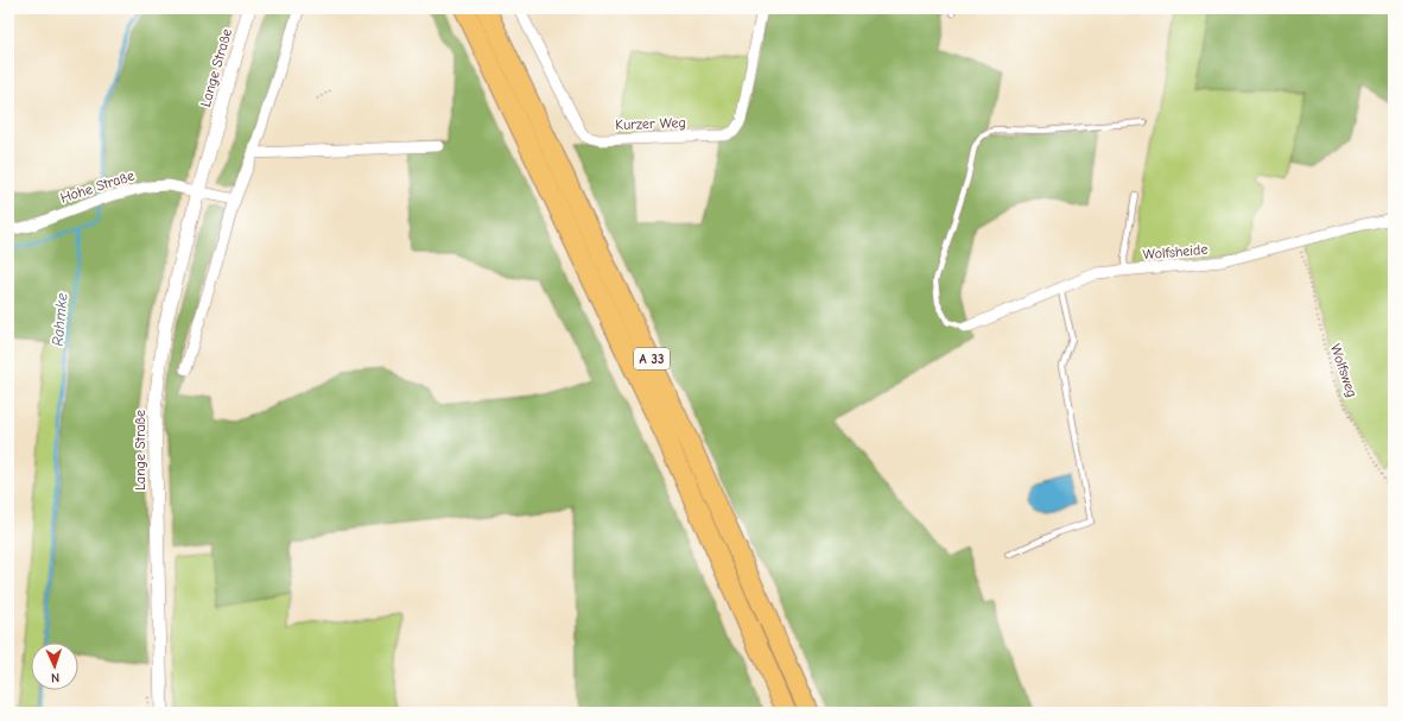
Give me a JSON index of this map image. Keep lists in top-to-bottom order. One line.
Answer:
{"streets":{"highway":["A 33"],"street":["Lange Straße","Kurzer Weg","Hohe Straße","Wolfsheide"],"path":["Wolfsweg"]},"crossings":[["Lange Straße","Hohe Straße"],["Wolfsheide","Wolfsweg"]],"water":["Rahmke"],"north":"bottom"}
